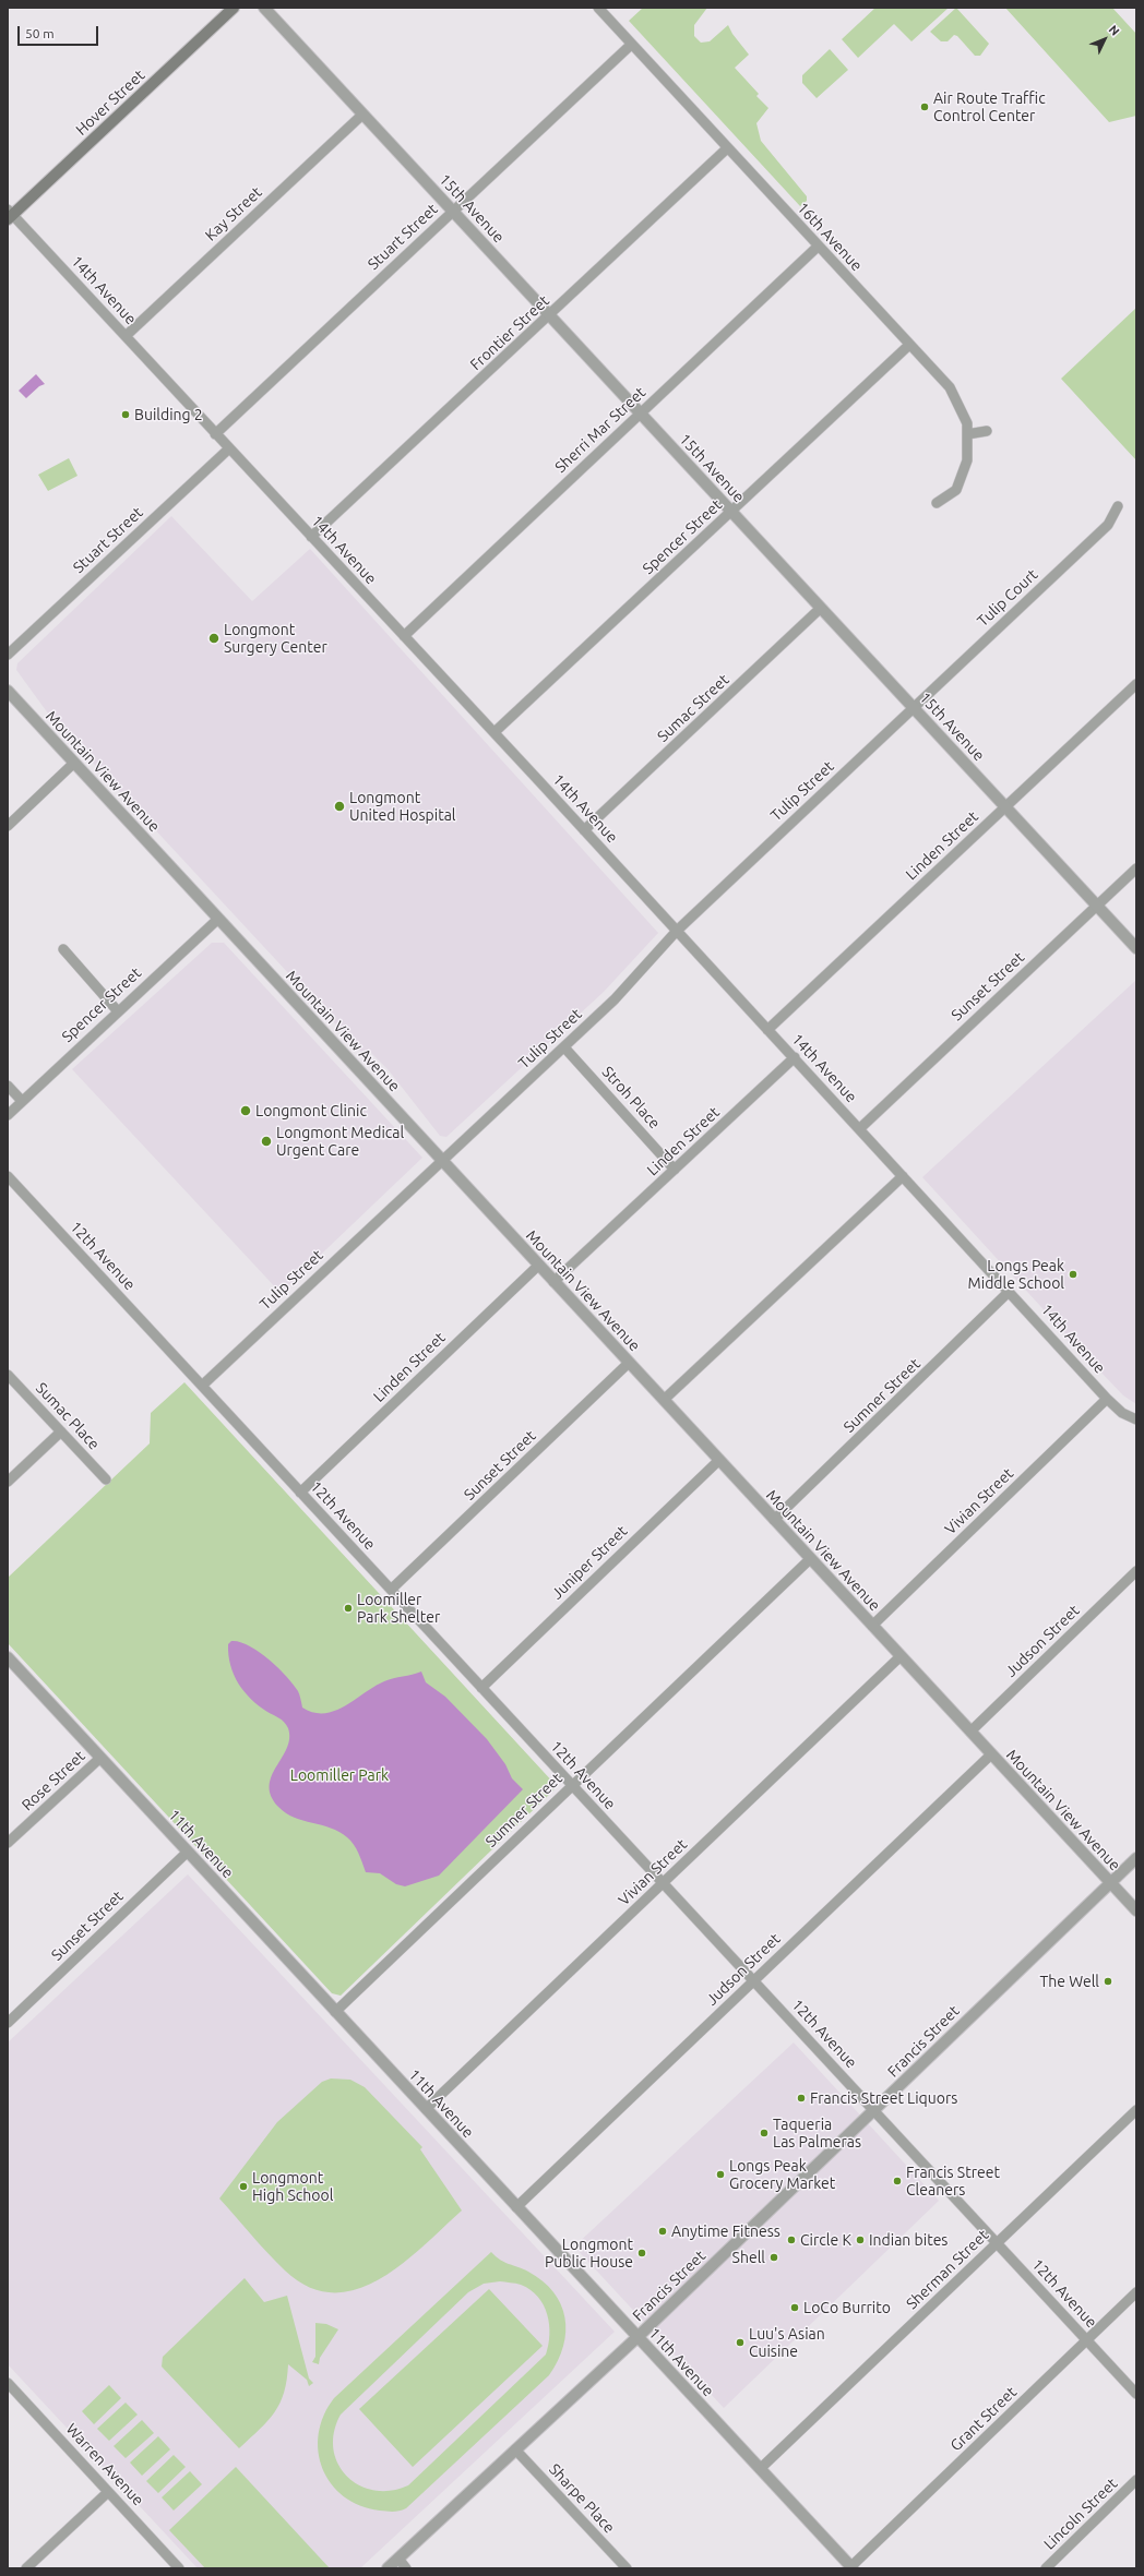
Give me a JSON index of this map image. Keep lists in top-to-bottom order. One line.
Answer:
{"streets":{"main road":["Hover Street"],"street":["15th Avenue","Kay Street","Stuart Street","16th Avenue","14th Avenue","Frontier Street","Sherri Mar Street","Spencer Street","Tulip Court","Sumac Street","Mountain View Avenue","Tulip Street","Linden Street","Sunset Street","Stroh Place","12th Avenue","Sumner Street","Sumac Place","Vivian Street","Juniper Street","Judson Street","Rose Street","11th Avenue","Francis Street","Sherman Street","Grant Street","Warren Avenue","Sharpe Place","Lincoln Street"]},"crossings":[["Hover Street","14th Avenue"],["15th Avenue","Kay Street"],["15th Avenue","Stuart Street"],["15th Avenue","Frontier Street"],["15th Avenue","Sherri Mar Street"],["15th Avenue","Spencer Street"],["15th Avenue","Tulip Court"],["15th Avenue","Sumac Street"],["15th Avenue","Tulip Street"],["15th Avenue","Linden Street"],["15th Avenue","Sunset Street"],["Kay Street","14th Avenue"],["Stuart Street","16th Avenue"],["Stuart Street","14th Avenue"],["16th Avenue","Frontier Street"],["16th Avenue","Sherri Mar Street"],["16th Avenue","Spencer Street"],["14th Avenue","Frontier Street"],["14th Avenue","Sherri Mar Street"],["14th Avenue","Spencer Street"],["14th Avenue","Sumac Street"],["14th Avenue","Tulip Street"],["14th Avenue","Linden Street"],["14th Avenue","Sunset Street"],["14th Avenue","Sumner Street"],["14th Avenue","Vivian Street"],["Spencer Street","Mountain View Avenue"],["Tulip Court","Tulip Street"],["Mountain View Avenue","Tulip Street"],["Mountain View Avenue","Linden Street"],["Mountain View Avenue","Sunset Street"],["Mountain View Avenue","Sumner Street"],["Mountain View Avenue","Vivian Street"],["Mountain View Avenue","Juniper Street"],["Mountain View Avenue","Judson Street"],["Mountain View Avenue","Francis Street"],["Tulip Street","Stroh Place"],["Tulip Street","12th Avenue"],["Linden Street","Stroh Place"],["Linden Street","12th Avenue"],["Sunset Street","12th Avenue"],["Sunset Street","11th Avenue"],["12th Avenue","Sumner Street"],["12th Avenue","Vivian Street"],["12th Avenue","Juniper Street"],["12th Avenue","Judson Street"],["12th Avenue","Francis Street"],["12th Avenue","Sherman Street"],["12th Avenue","Grant Street"],["Sumner Street","11th Avenue"],["Vivian Street","11th Avenue"],["Judson Street","11th Avenue"],["Rose Street","11th Avenue"],["11th Avenue","Francis Street"],["11th Avenue","Sherman Street"],["11th Avenue","Grant Street"],["Francis Street","Sharpe Place"]],"parks":["Loomiller Park"],"places":["Air Route Traffic Control Center","Building 2","Longmont Surgery Center","Longmont United Hospital","Longmont Clinic","Longmont Medical Urgent Care","Longs Peak Middle School","Loomiller Park Shelter","The Well","Francis Street Liquors","Taqueria Las Palmeras","Longs Peak Grocery Market","Francis Street Cleaners","Longmont High School","Anytime Fitness","Circle K","Indian bites","Longmont Public House","Shell","LoCo Burrito","Luu's Asian Cuisine"],"scale_bar":"50 m","north":"top right"}
